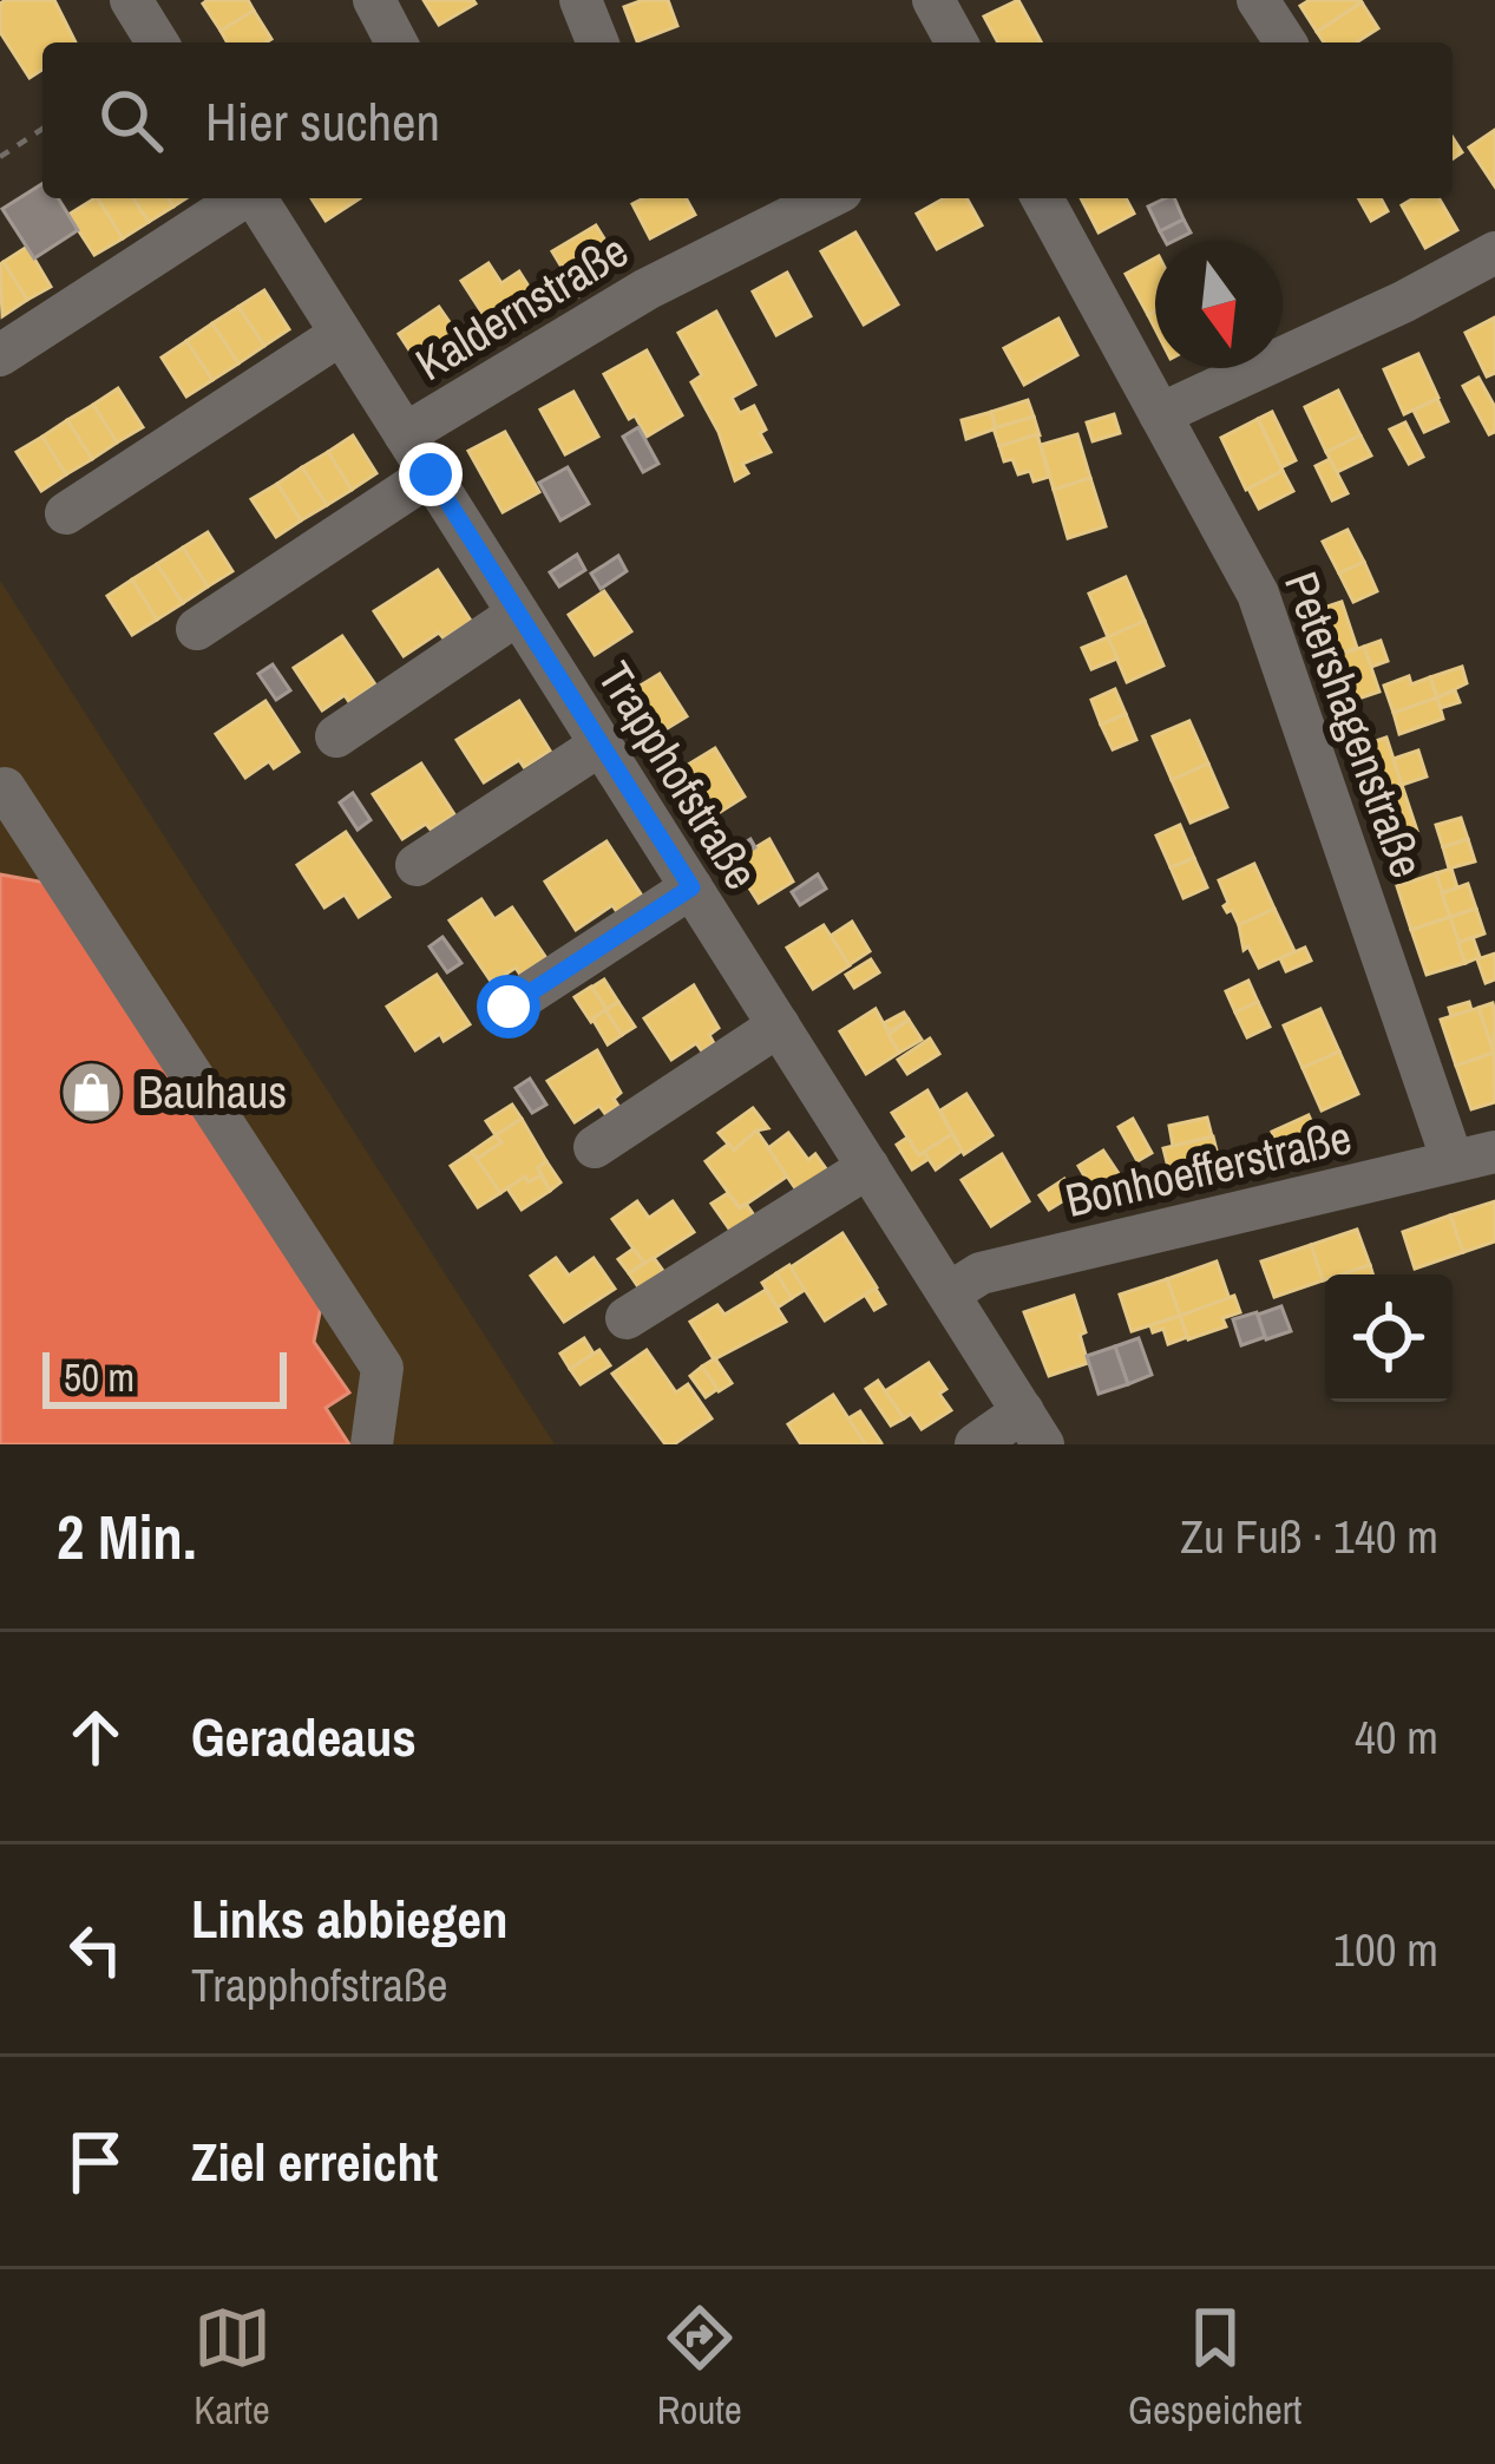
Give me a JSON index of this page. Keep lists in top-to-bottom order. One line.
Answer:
{"streets":{"street":["Kaldernstraße","Petershagenstraße","Trapphofstraße","Bonhoefferstraße"]},"crossings":[["Kaldernstraße","Trapphofstraße"],["Petershagenstraße","Bonhoefferstraße"],["Trapphofstraße","Bonhoefferstraße"]],"places":{"shop":["Bauhaus"]},"scale_bar":"50 m","north":"bottom","page":{"search":"Hier suchen","scale":"50 m","heading":["2 Min.","Zu Fuß · 140 m"],"list":[["Geradeaus","40 m"],["Links abbiegen","Trapphofstraße","100 m"],"Ziel erreicht"],"nav":["Karte","Route","Gespeichert"]}}
